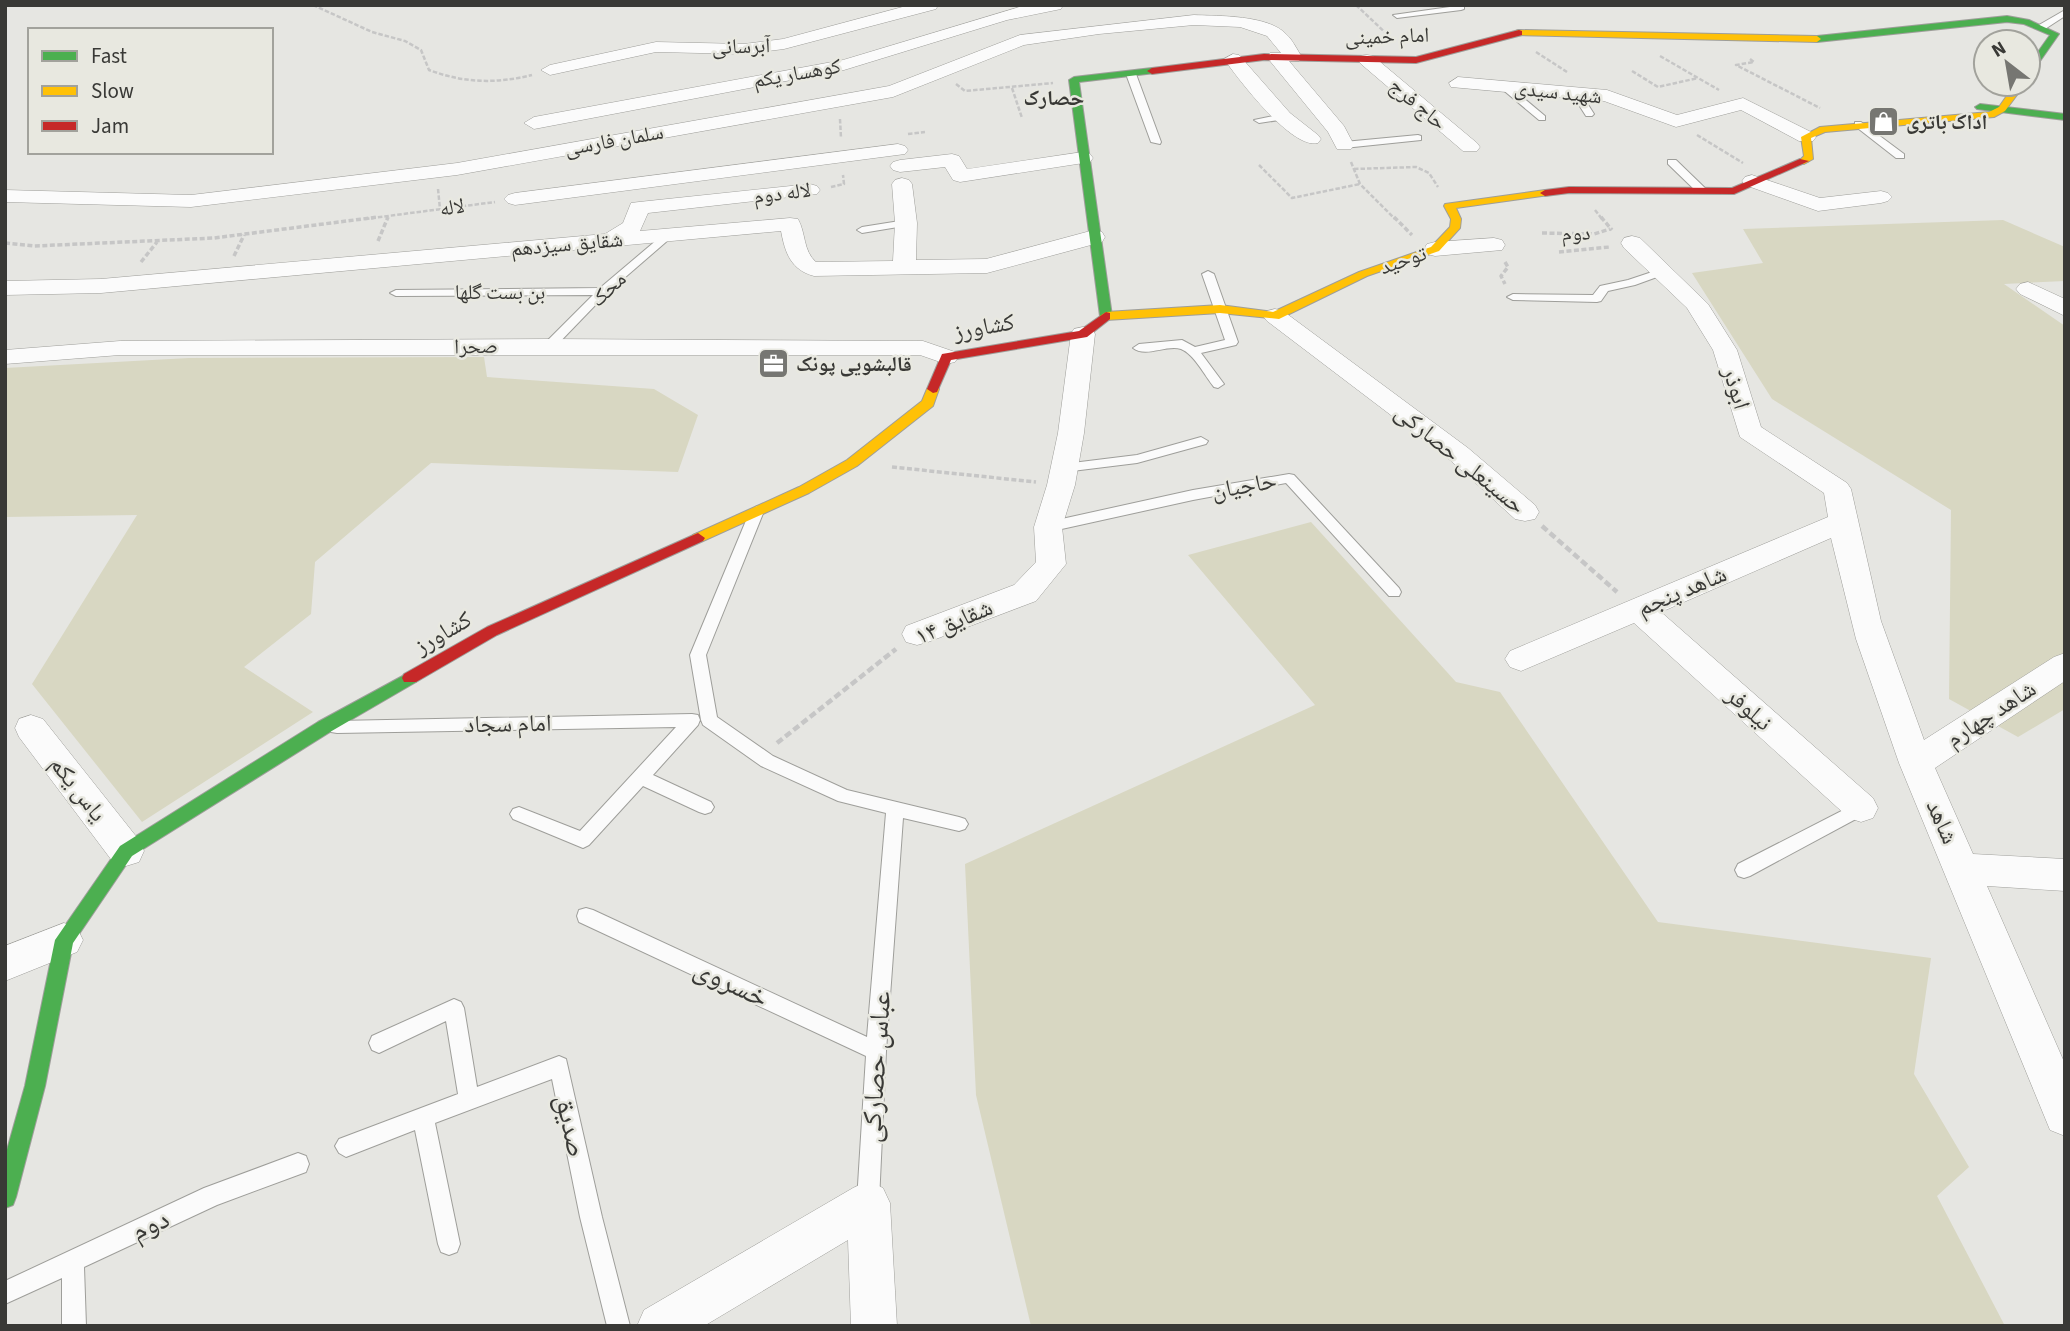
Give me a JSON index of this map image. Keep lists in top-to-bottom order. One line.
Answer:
{"streets":{"street":["امام خمینی","آبرسانی","کوهسار یکم","شهید سیدی","حاج فرج","سلمان فارسی","لاله دوم","شقایق سیزدهم","توحید","کشاورز","صحرا","ابوذر","حسینعلی حصارکی","شاهد پنجم","شقایق ۱۴","نیلوفر","شاهد چهارم","یاس یکم","شاهد","عباس حصارکی"],"lane":["دوم","محک","بن بست گلها","حاجیان","امام سجاد","خسروی","صدیق"],"path":["لاله"]},"crossings":[["امام خمینی","حاج فرج"],["سلمان فارسی","لاله دوم"],["لاله دوم","شقایق سیزدهم"],["دوم","ابوذر"],["شقایق سیزدهم","محک"],["توحید","حسینعلی حصارکی"],["محک","بن بست گلها"],["محک","صحرا"],["کشاورز","صحرا"],["کشاورز","شقایق ۱۴"],["کشاورز","امام سجاد"],["کشاورز","یاس یکم"],["ابوذر","شاهد پنجم"],["ابوذر","شاهد"],["حسینعلی حصارکی","شاهد پنجم"],["حسینعلی حصارکی","نیلوفر"],["حاجیان","شقایق ۱۴"],["شاهد پنجم","نیلوفر"],["شاهد پنجم","شاهد"],["شاهد چهارم","شاهد"],["خسروی","عباس حصارکی"]],"districts":["حصارک"],"places":{"shop":["اداک باتری"],"office":["قالبشویی پونک"]},"legend":["Fast","Slow","Jam"],"north":"top left"}
